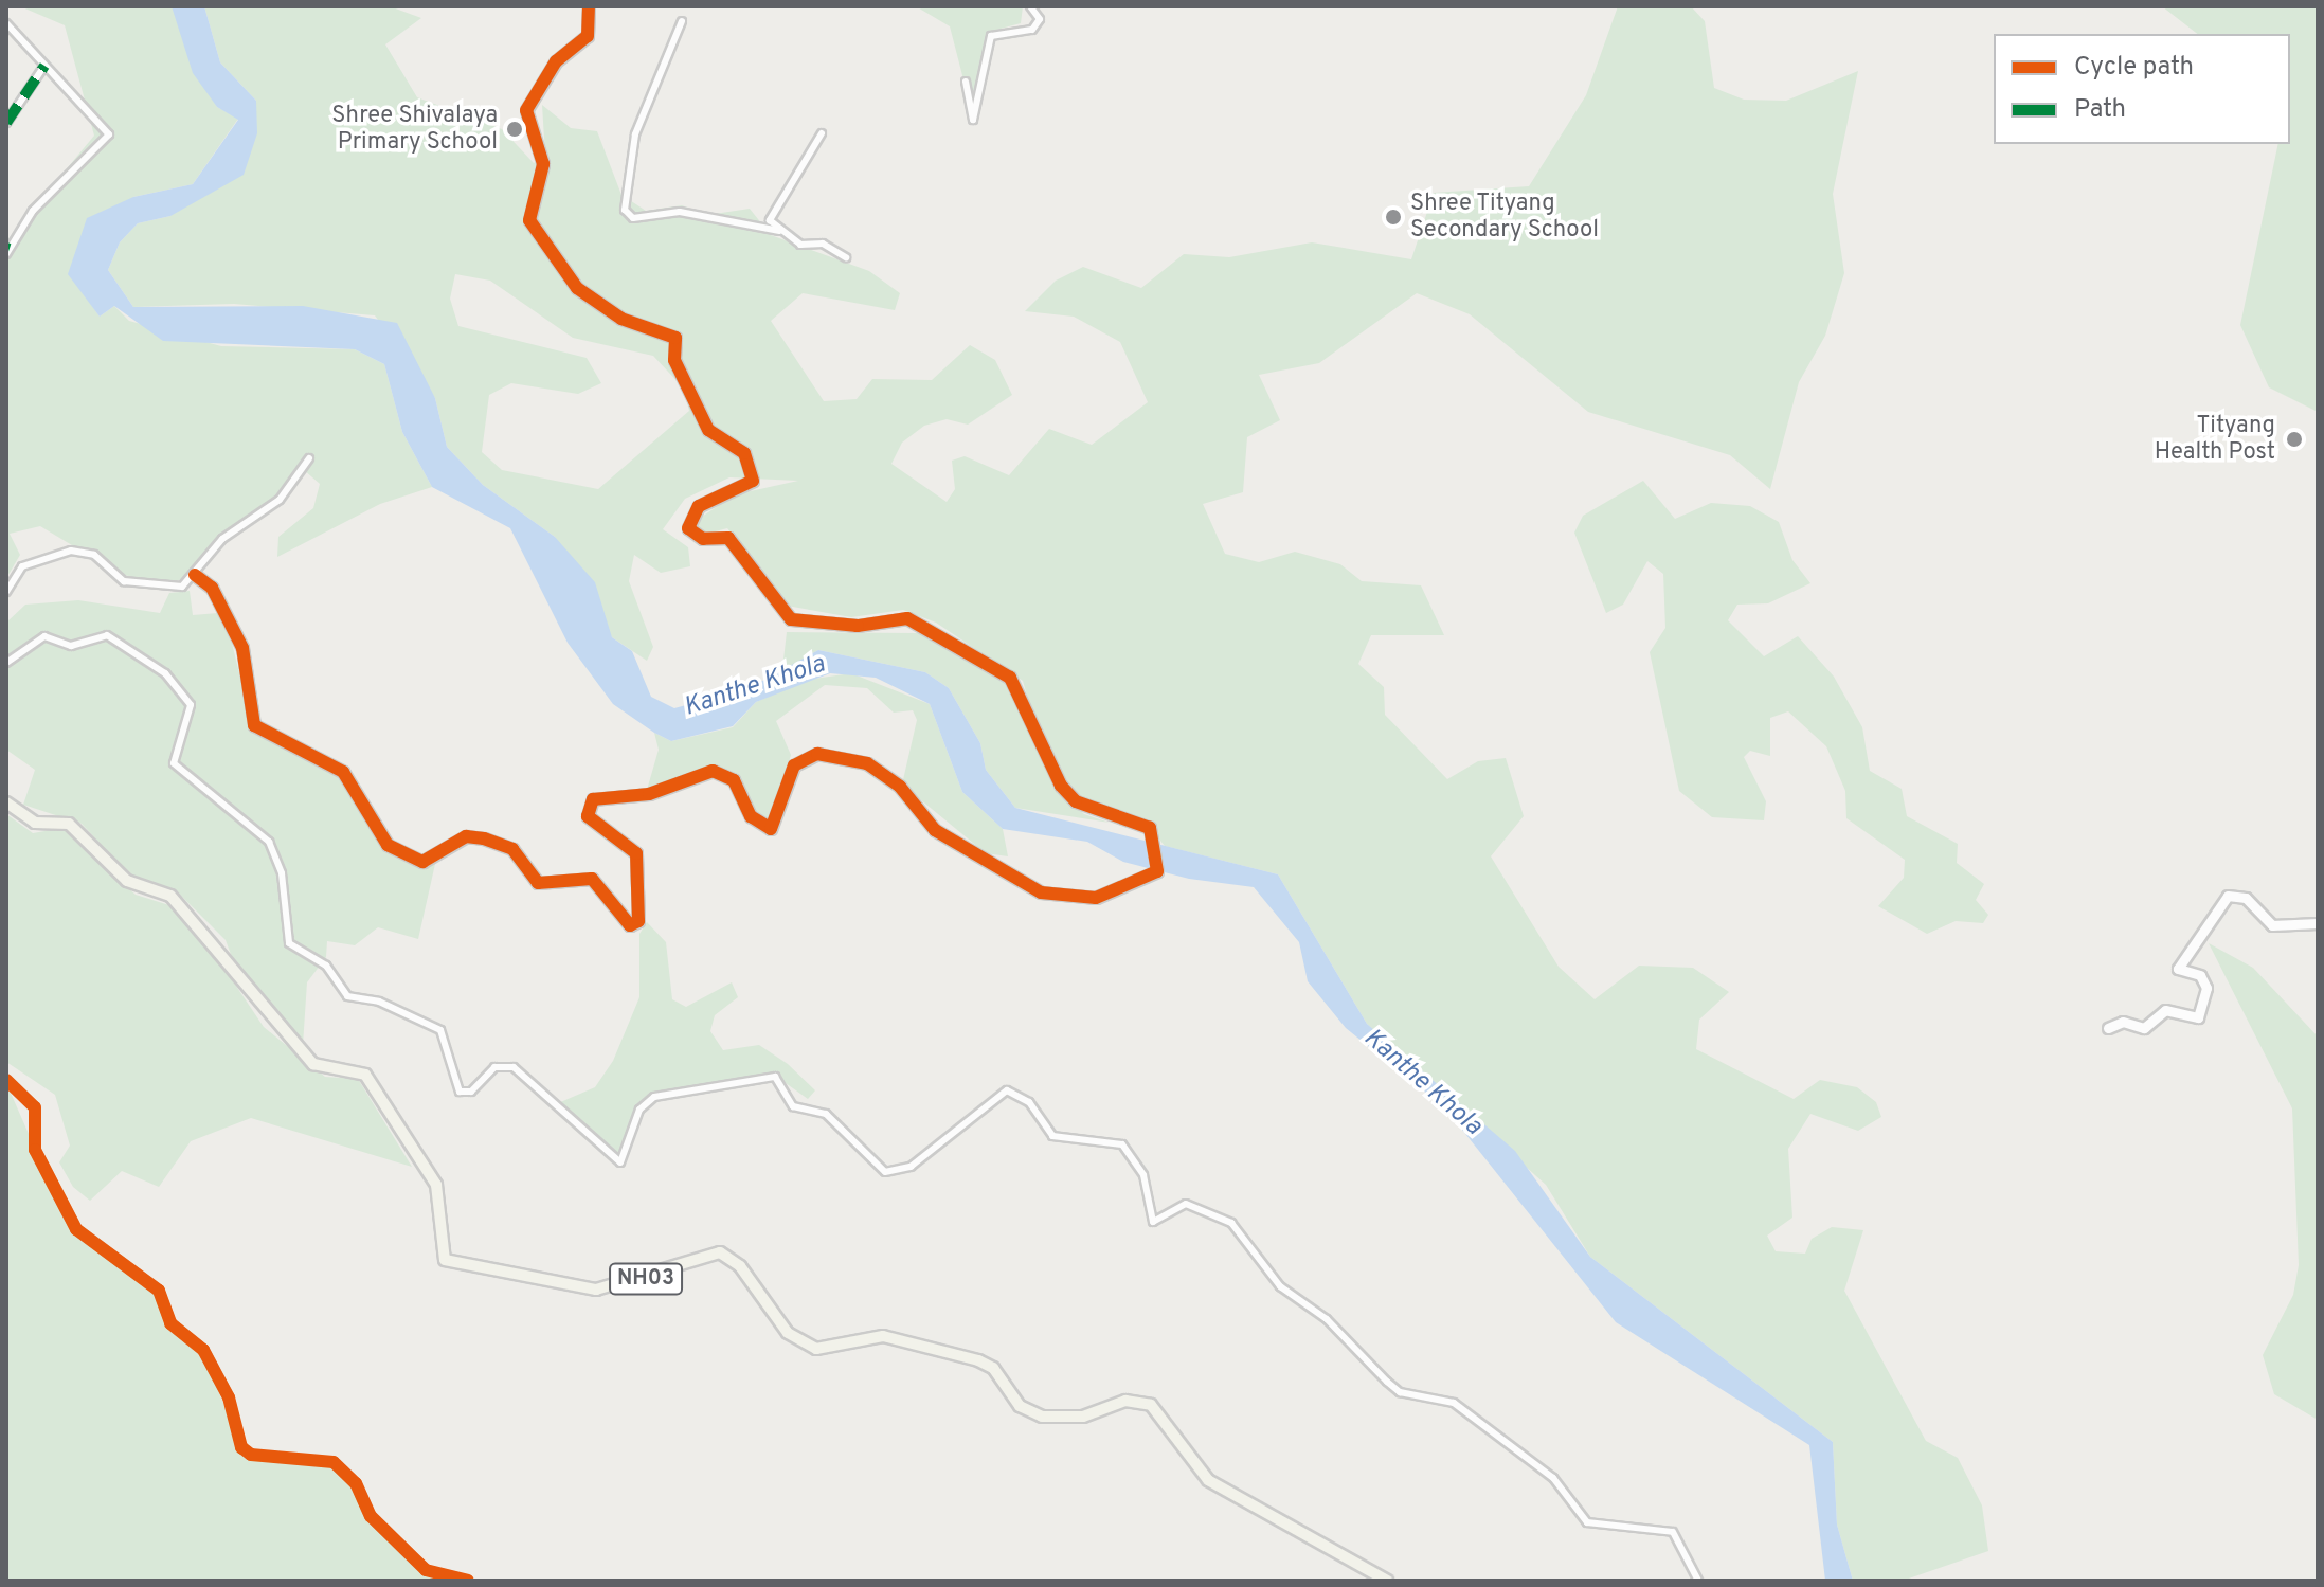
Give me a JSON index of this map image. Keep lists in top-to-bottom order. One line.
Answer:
{"streets":{"main road":["NH03"]},"water":["Kanthe Khola"],"places":["Shree Shivalaya Primary School","Shree Tityang Secondary School","Tityang Health Post"],"legend":["Cycle path","Path"]}
